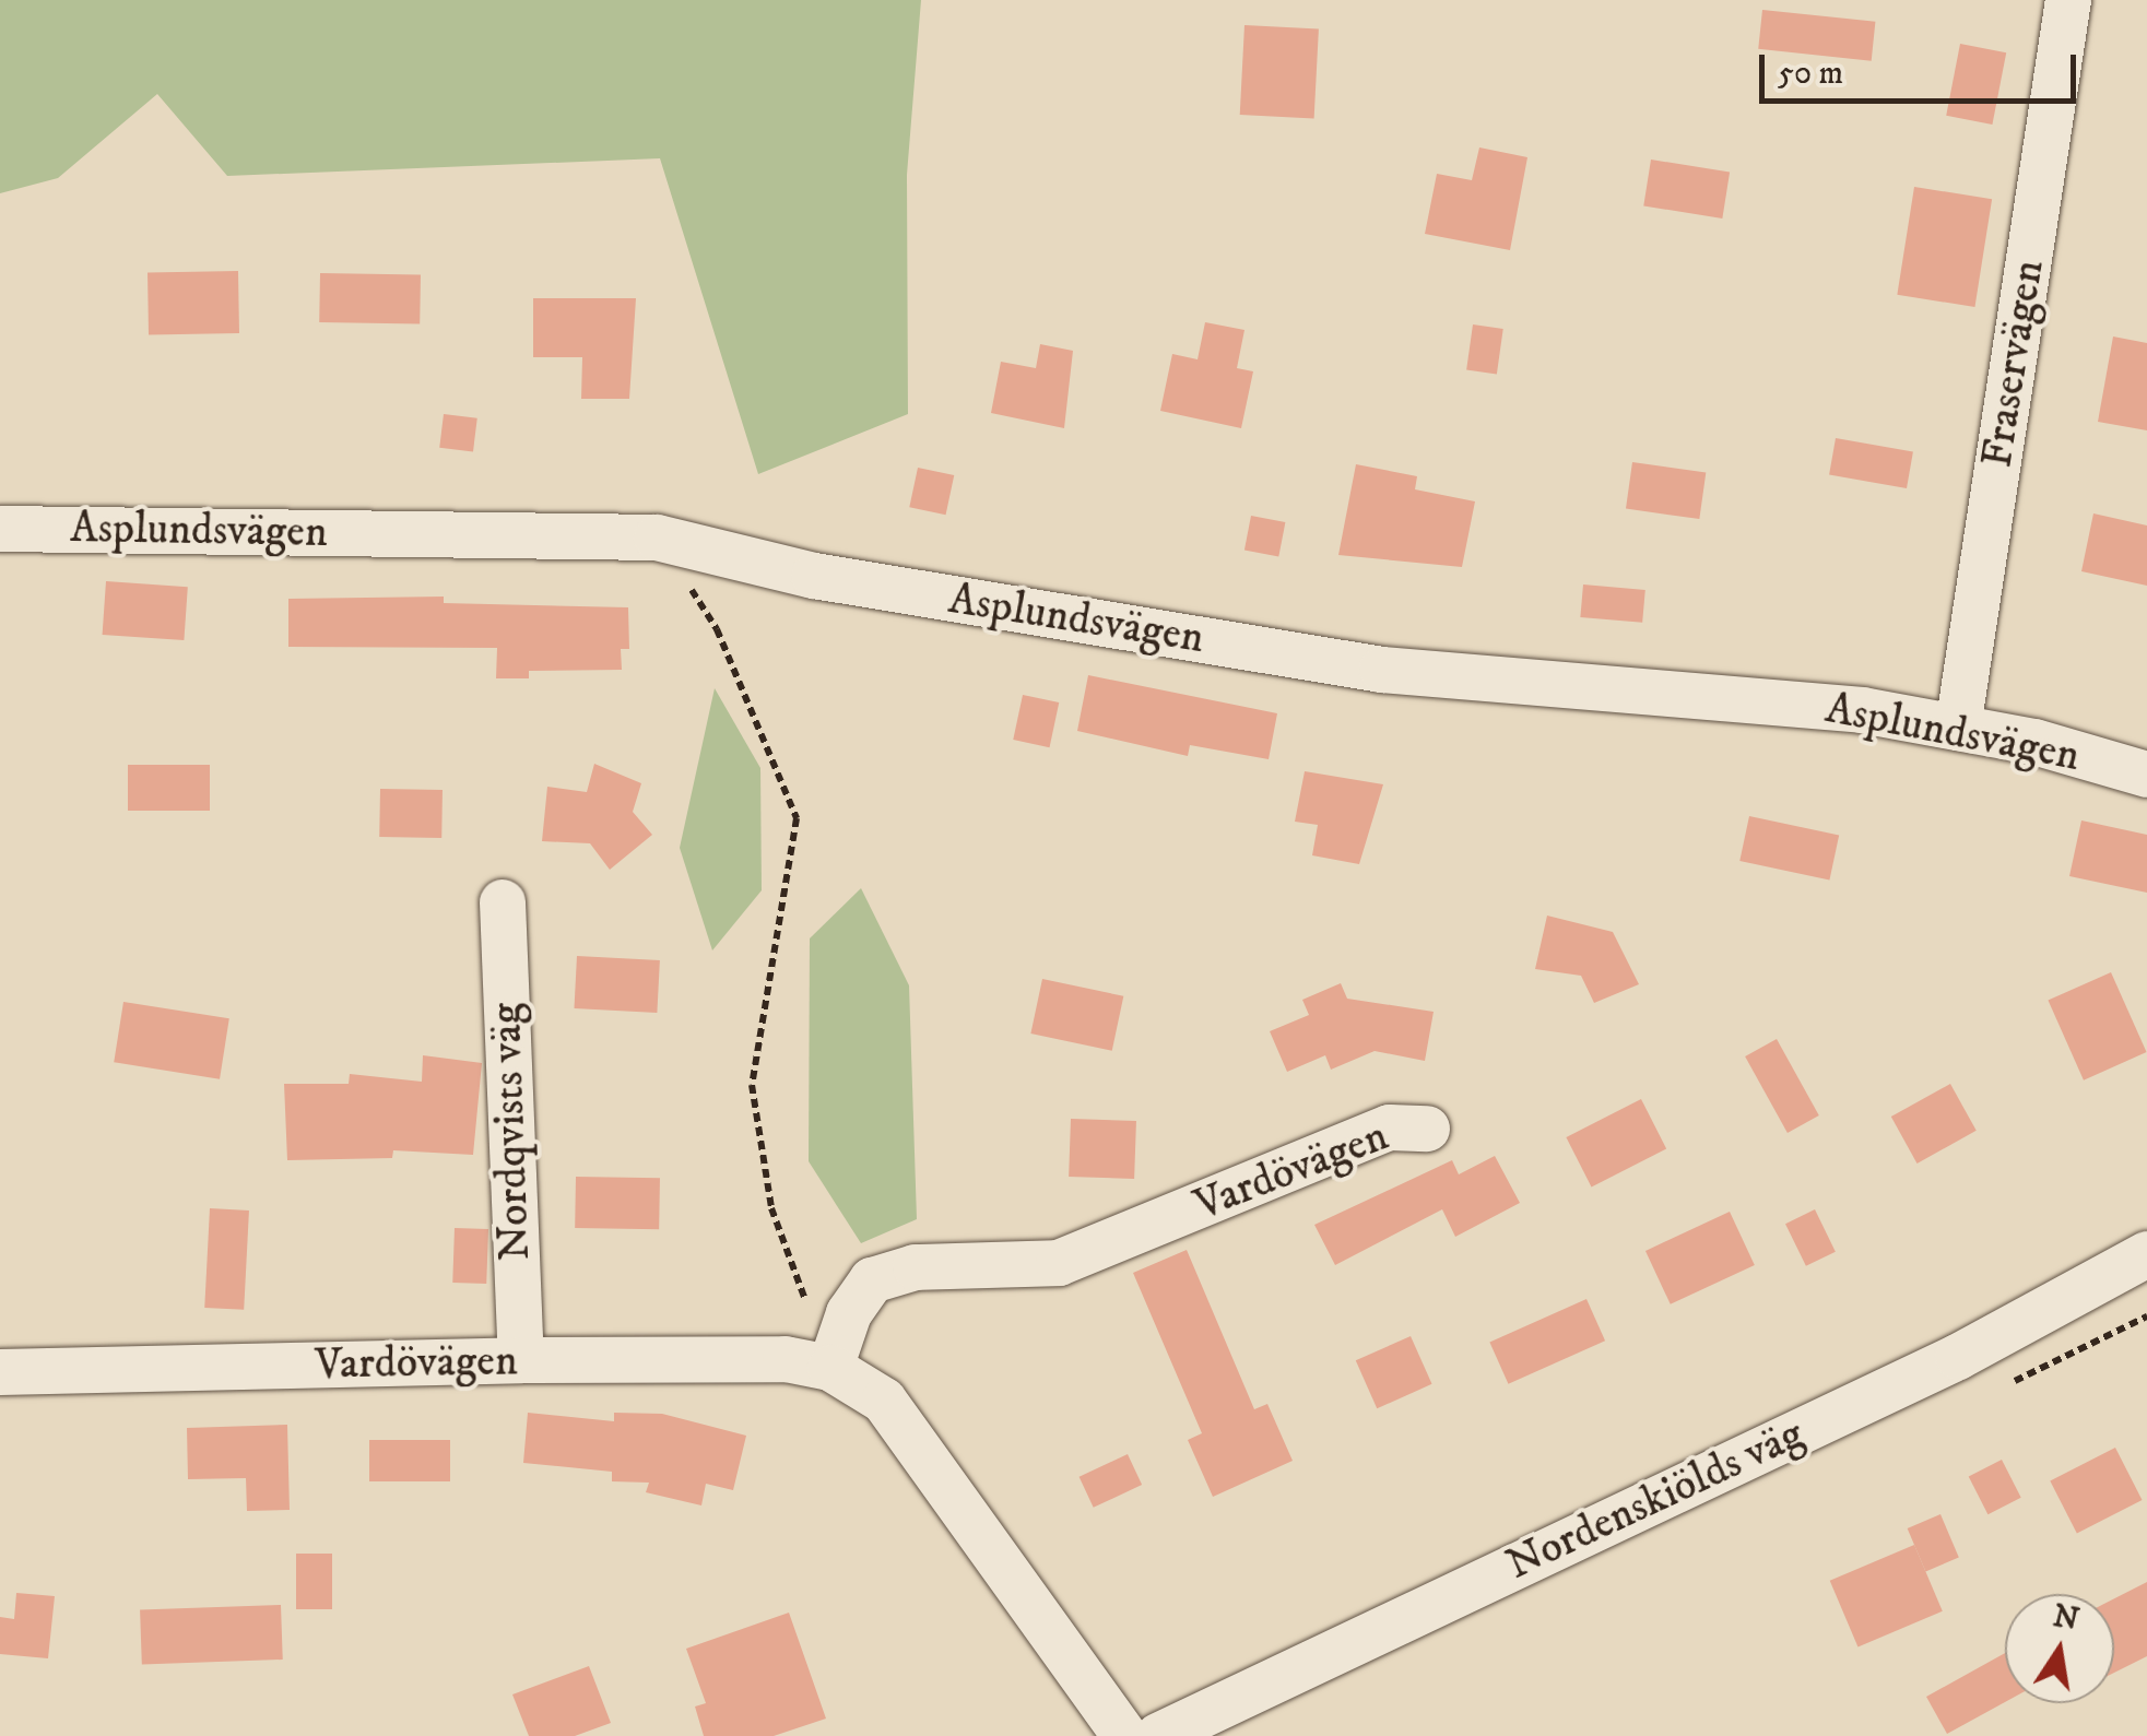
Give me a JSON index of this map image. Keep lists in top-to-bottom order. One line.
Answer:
{"streets":{"street":["Fraservägen","Asplundsvägen","Nordqvists väg","Vardövägen","Nordenskiölds väg"]},"crossings":[["Fraservägen","Asplundsvägen"],["Nordqvists väg","Vardövägen"]],"scale_bar":"50 m","north":"top"}
